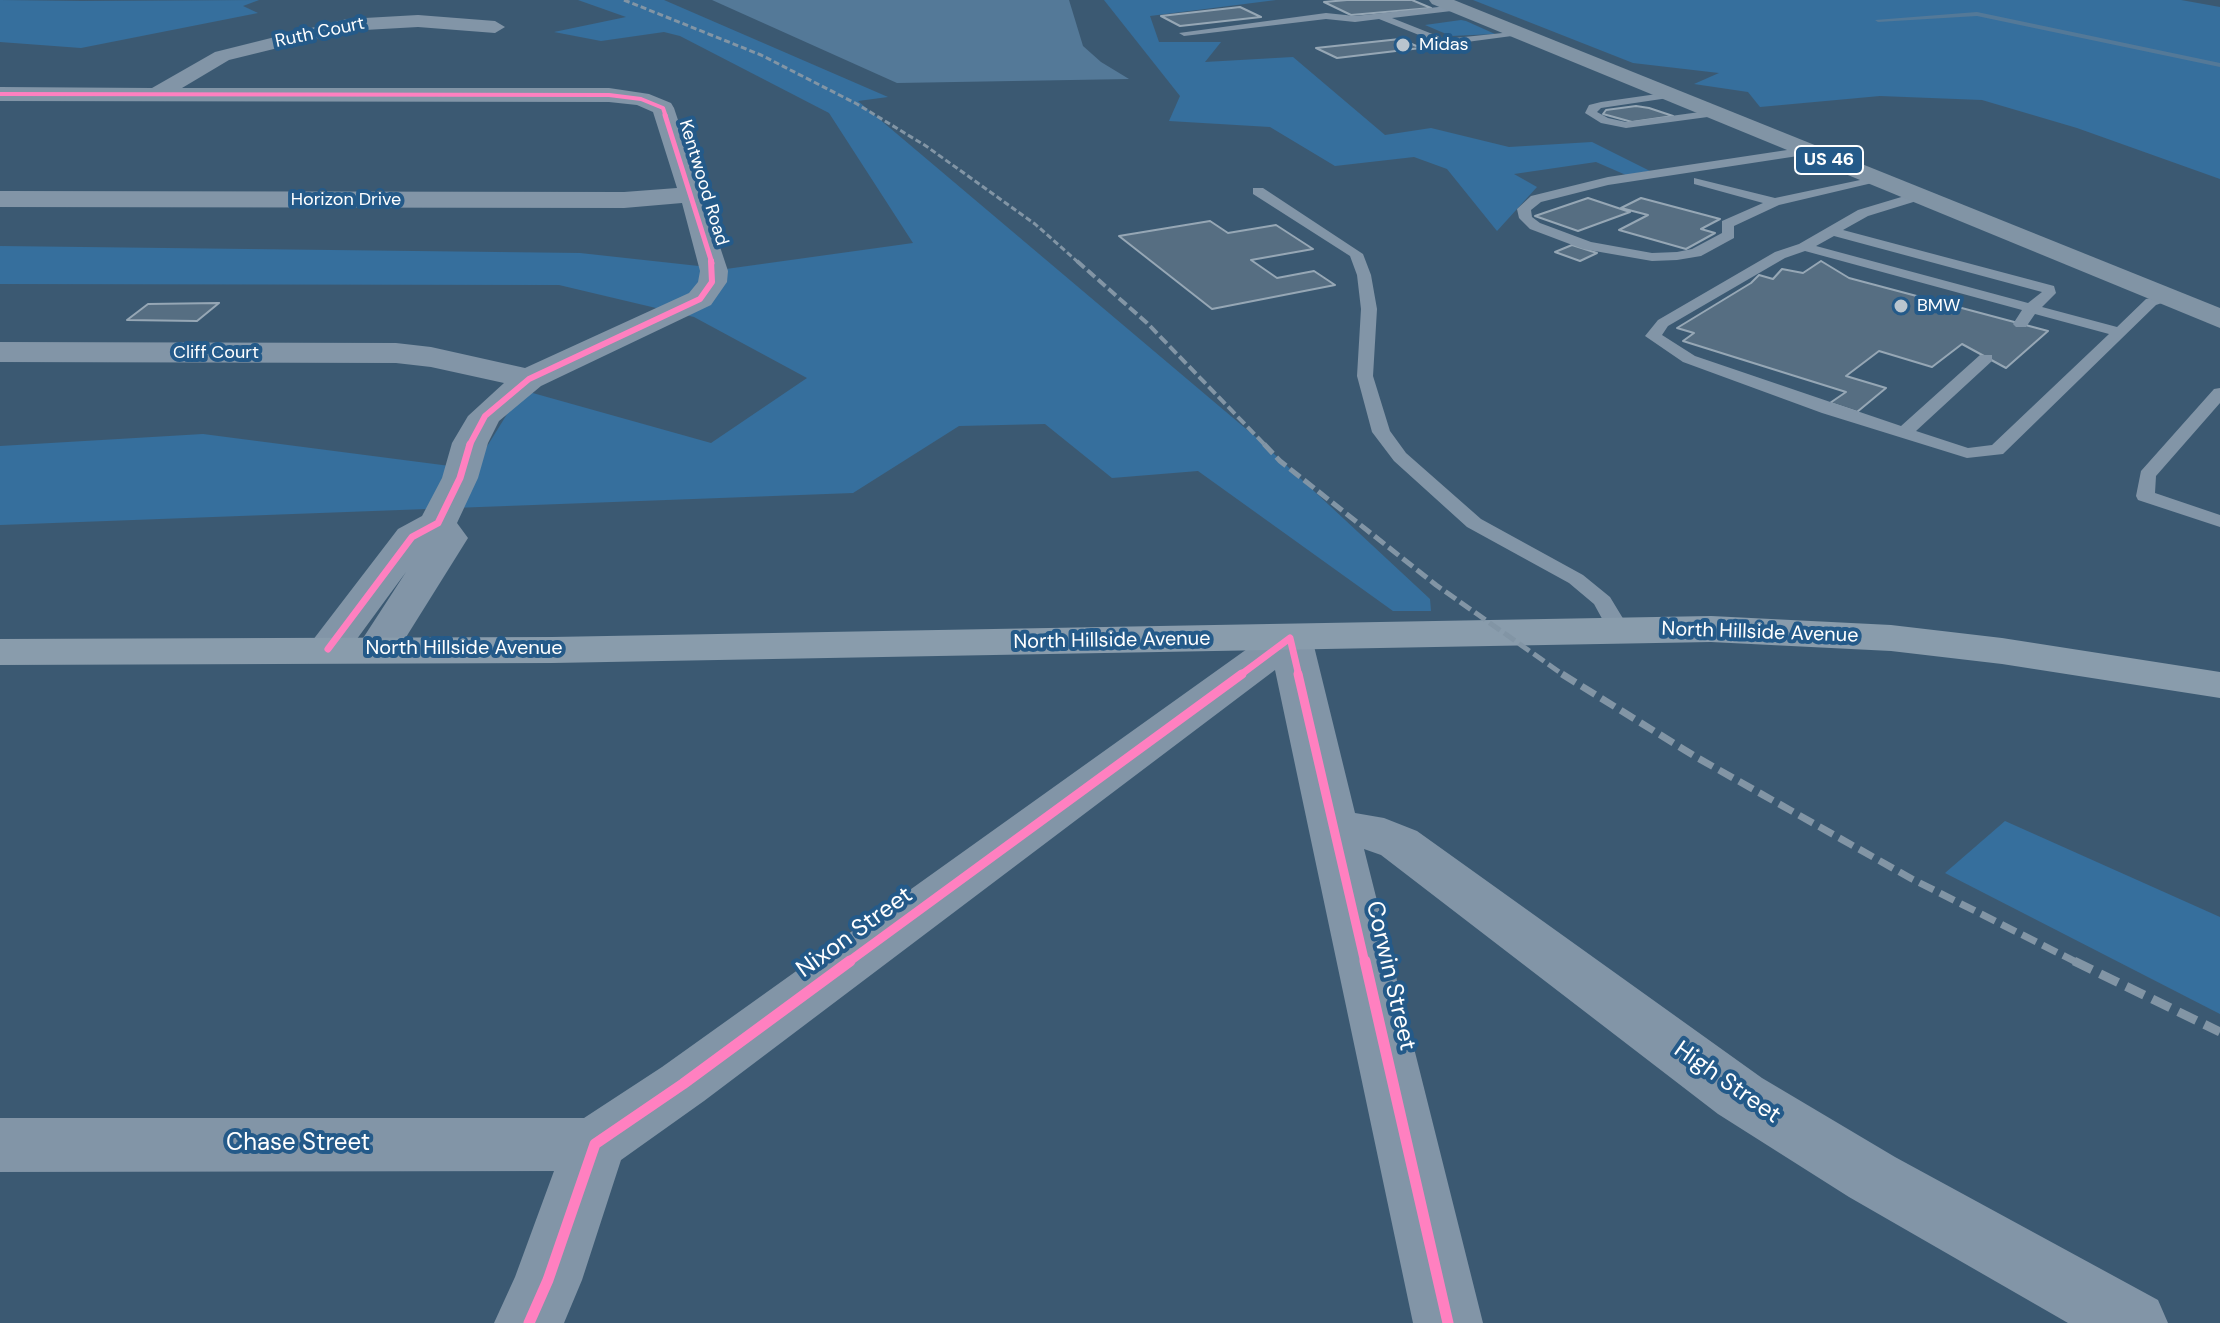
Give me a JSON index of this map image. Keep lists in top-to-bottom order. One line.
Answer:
{"streets":{"main road":["US 46","North Hillside Avenue"],"street":["Ruth Court","Kentwood Road","Horizon Drive","Cliff Court","Nixon Street","Corwin Street","High Street","Chase Street"]},"crossings":[["Ruth Court","Kentwood Road"],["Kentwood Road","Horizon Drive"],["Kentwood Road","Cliff Court"],["Kentwood Road","North Hillside Avenue"],["North Hillside Avenue","Nixon Street"],["North Hillside Avenue","Corwin Street"],["Nixon Street","Corwin Street"],["Nixon Street","Chase Street"],["Corwin Street","High Street"]],"places":["Midas","BMW"]}
